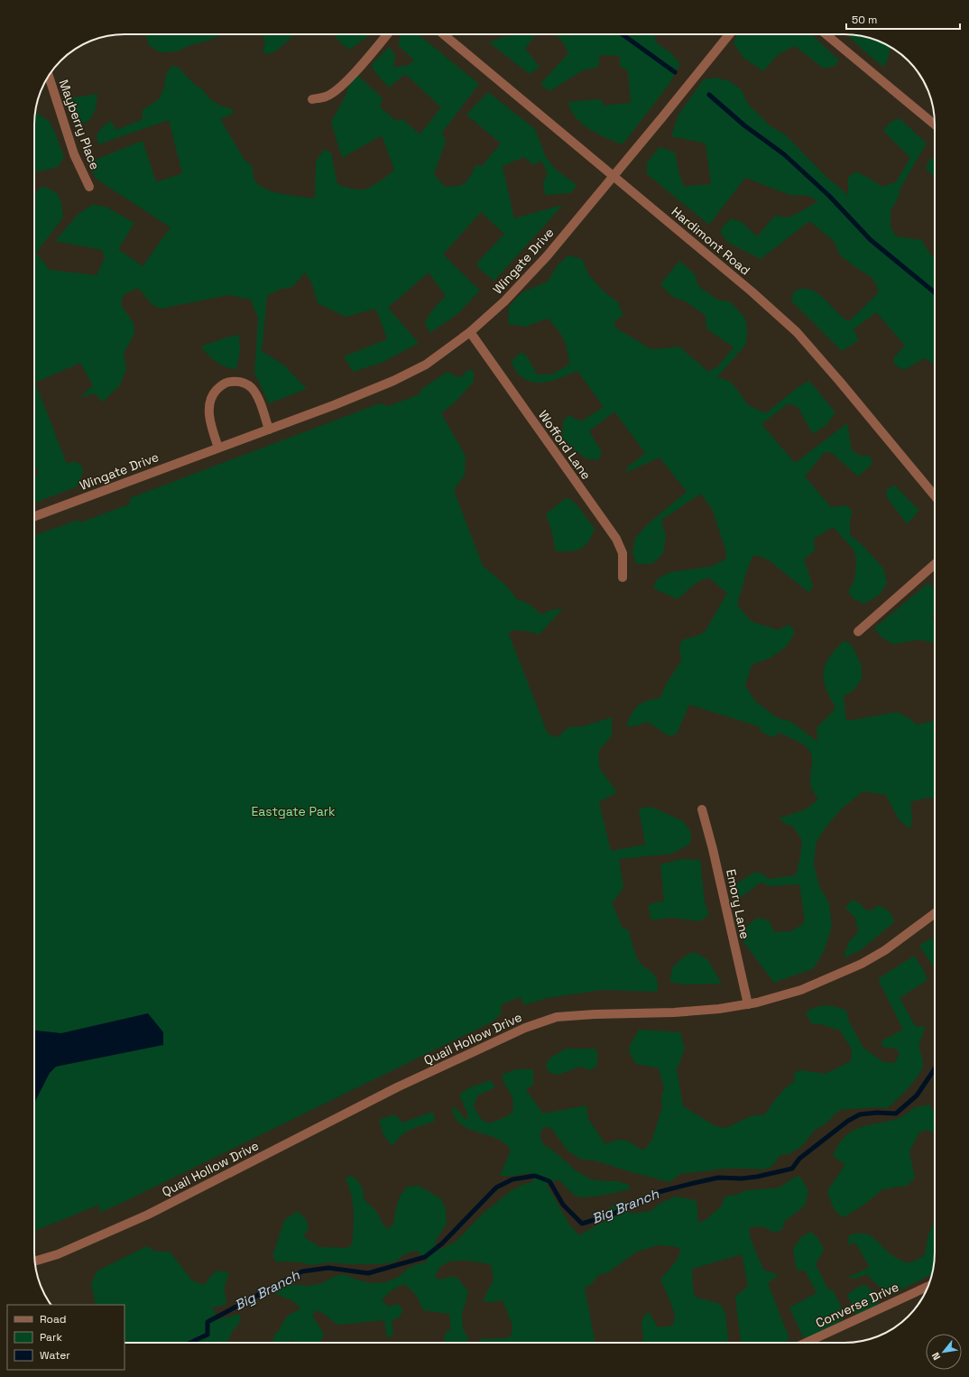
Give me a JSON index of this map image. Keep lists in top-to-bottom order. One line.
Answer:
{"streets":{"street":["Mayberry Place","Hardimont Road","Wingate Drive","Wofford Lane","Emory Lane","Quail Hollow Drive","Converse Drive"]},"crossings":[["Hardimont Road","Wingate Drive"],["Wingate Drive","Wofford Lane"],["Emory Lane","Quail Hollow Drive"]],"water":["Big Branch"],"parks":["Eastgate Park"],"legend":["Road","Park","Water"],"scale_bar":"50 m","north":"bottom left"}
